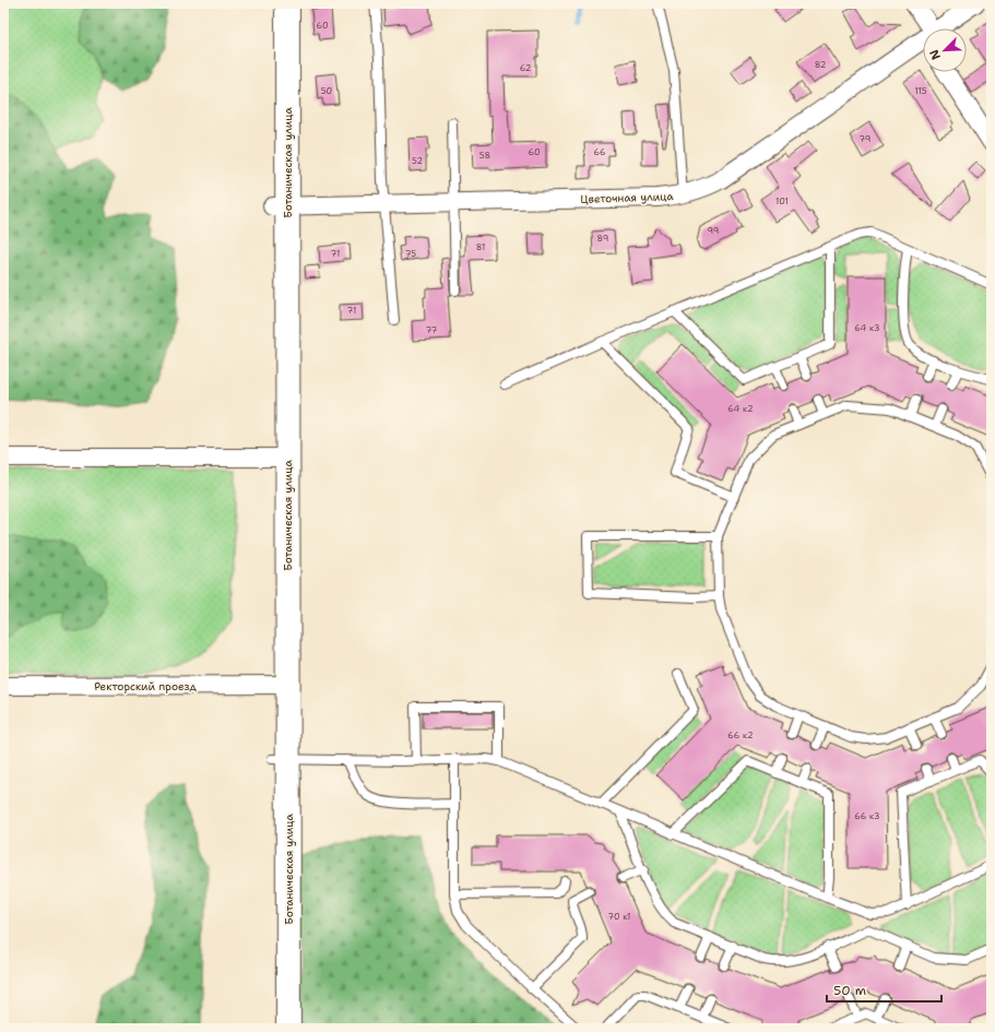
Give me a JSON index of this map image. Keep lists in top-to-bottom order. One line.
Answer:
{"streets":{"street":["Ботаническая улица","Цветочная улица","Ректорский проезд"]},"crossings":[["Ботаническая улица","Цветочная улица"],["Ботаническая улица","Ректорский проезд"]],"house_numbers":["60","82","62","50","115","79","60","66","58","52","101","99","89","81","71","75","71","64 к3","77","64 к2","66 к2","66 к3","70 к1"],"scale_bar":"50 m","north":"bottom left"}
